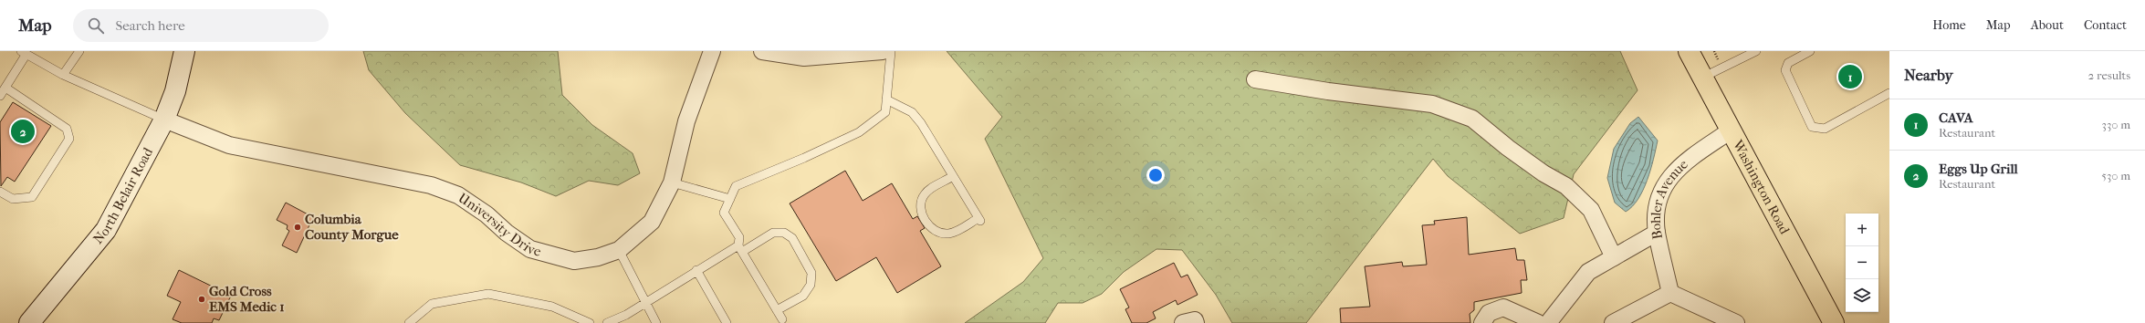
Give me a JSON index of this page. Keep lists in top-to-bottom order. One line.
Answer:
{"streets":{"main road":["Washington Road","North Belair Road"],"street":["Bohler Avenue","University Drive"]},"crossings":[["Washington Road","Bohler Avenue"],["North Belair Road","University Drive"]],"places":["Columbia County Morgue","Gold Cross EMS Medic 1"],"page":{"header":"Map","search":"Search here","nav":["Home","Map","About","Contact"],"heading":["Nearby","2 results"],"pins":["1","2"],"list":[{"mark":"1","name":"CAVA","note":"Restaurant","value":"330 m"},{"mark":"2","name":"Eggs Up Grill","note":"Restaurant","value":"530 m"}],"map_buttons":["+","−"]}}
